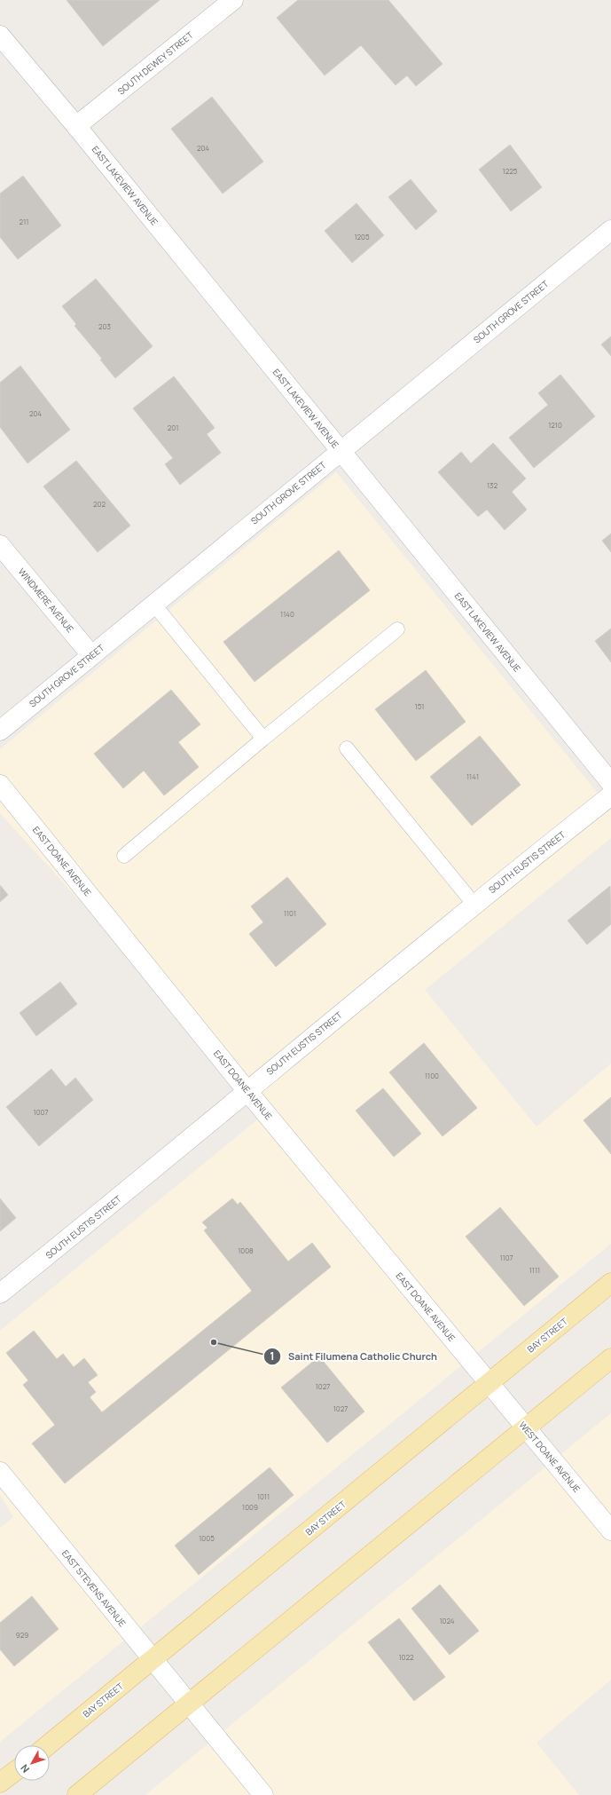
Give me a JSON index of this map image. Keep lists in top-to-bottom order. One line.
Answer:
{"streets":{"main road":["BAY STREET"],"street":["SOUTH DEWEY STREET","EAST LAKEVIEW AVENUE","SOUTH GROVE STREET","WINDMERE AVENUE","EAST DOANE AVENUE","SOUTH EUSTIS STREET","WEST DOANE AVENUE","EAST STEVENS AVENUE"]},"crossings":[["SOUTH DEWEY STREET","EAST LAKEVIEW AVENUE"],["EAST LAKEVIEW AVENUE","SOUTH GROVE STREET"],["SOUTH GROVE STREET","WINDMERE AVENUE"],["EAST DOANE AVENUE","SOUTH EUSTIS STREET"],["EAST DOANE AVENUE","BAY STREET"],["EAST DOANE AVENUE","WEST DOANE AVENUE"],["BAY STREET","WEST DOANE AVENUE"],["BAY STREET","EAST STEVENS AVENUE"]],"places":["Saint Filumena Catholic Church"],"house_numbers":["204","1225","211","1205","203","204","1210","201","132","202","1140","151","1141","1101","1100","1007","1008","1107","1111","1027","1027","1011","1009","1005","1024","929","1022"],"north":"bottom left"}
